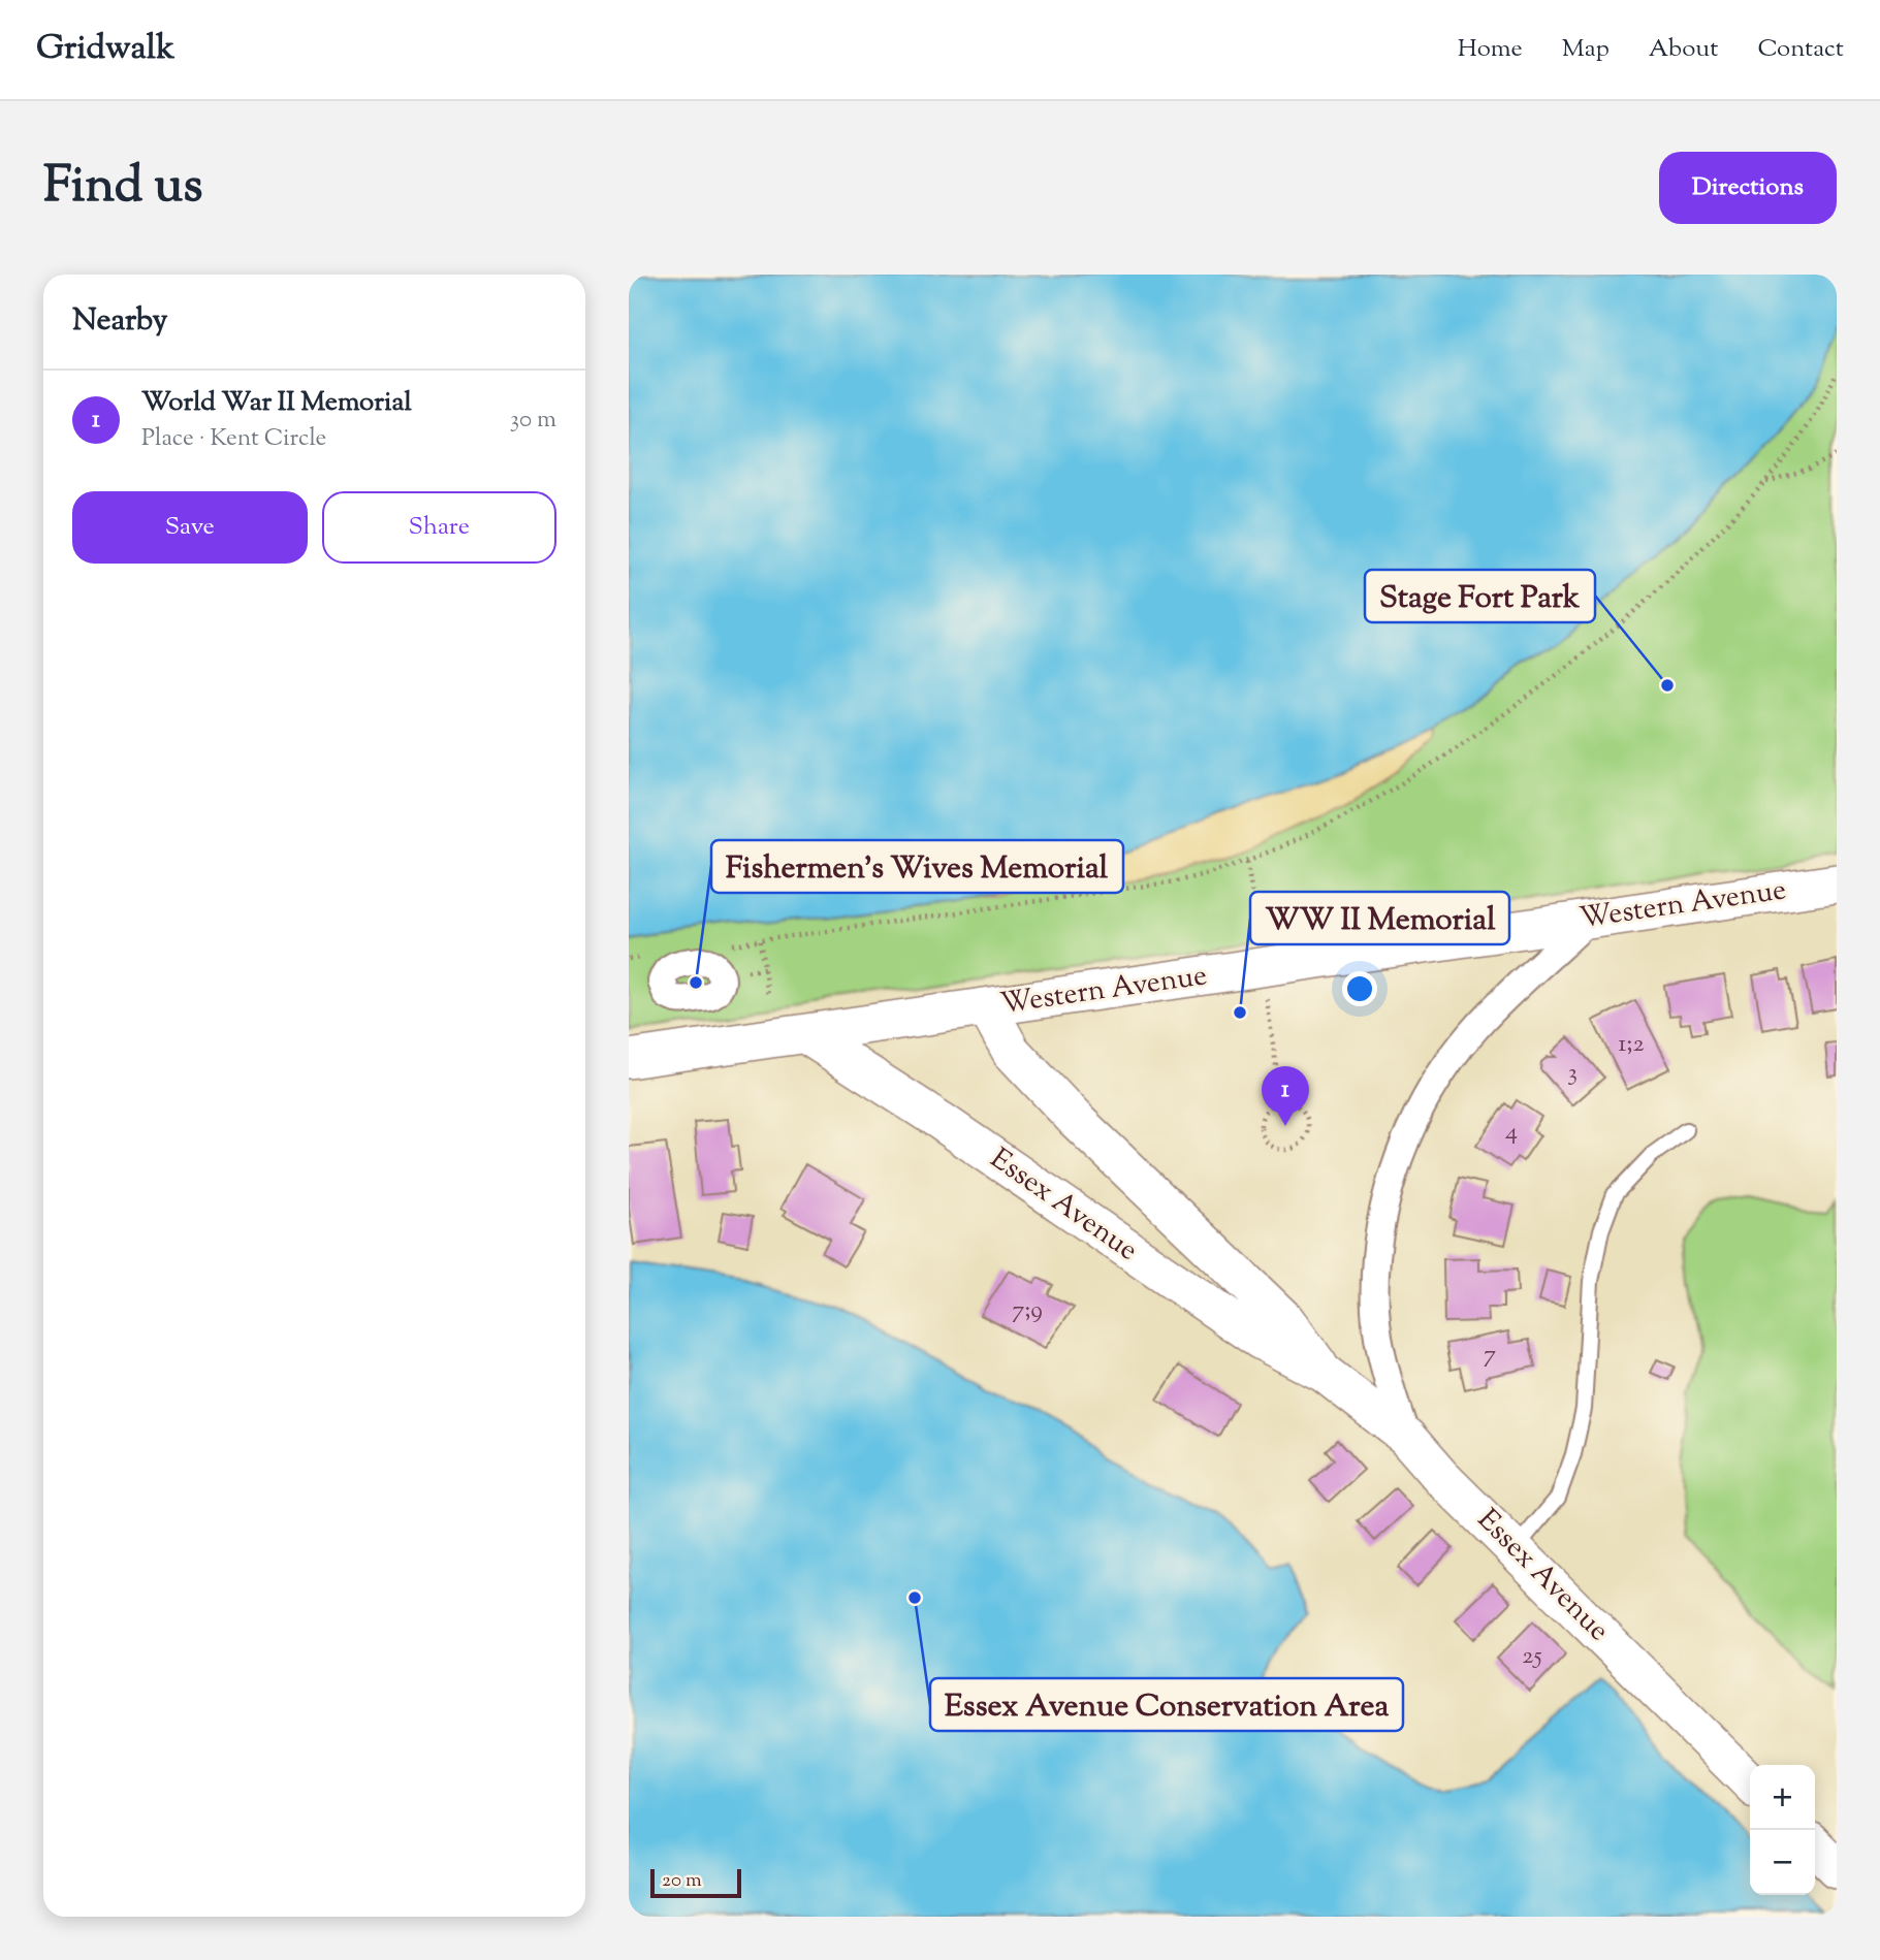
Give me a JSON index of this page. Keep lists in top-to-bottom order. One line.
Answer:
{"streets":{"street":["Western Avenue","Essex Avenue"]},"crossings":[["Western Avenue","Essex Avenue"]],"places":["Stage Fort Park","Fishermen's Wives Memorial","WW II Memorial","Essex Avenue Conservation Area"],"house_numbers":["1;2","3","4","7;9","7","25"],"scale_bar":"20 m","page":{"header":"Gridwalk","nav":["Home","Map","About","Contact"],"title":"Find us","buttons":["Directions",["Save","Share"]],"heading":"Nearby","list":[{"mark":"1","name":"World War II Memorial","note":"Place · Kent Circle","value":"30 m"}],"pins":"1","map_buttons":["+","−"],"scale":"20 m"}}
